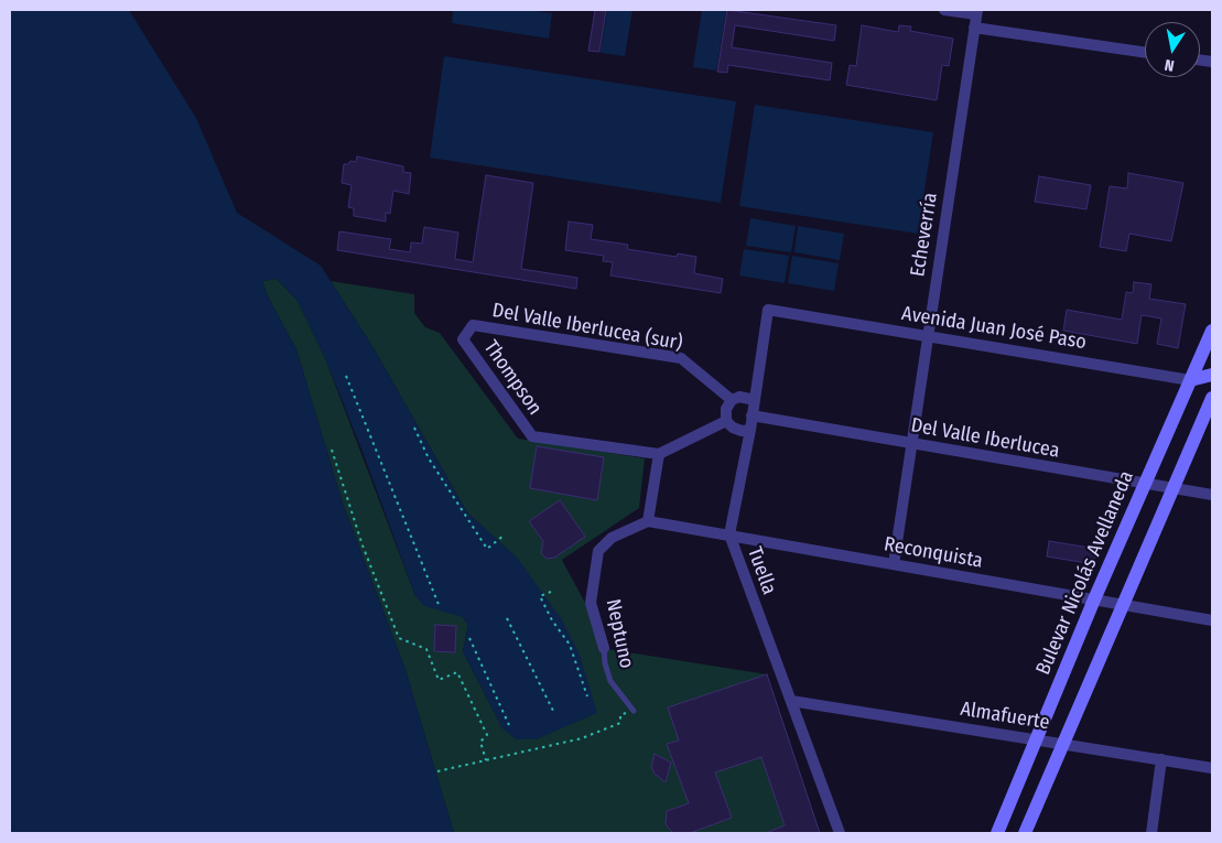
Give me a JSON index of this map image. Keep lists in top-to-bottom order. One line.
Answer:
{"streets":{"main road":["Avenida Juan José Paso","Bulevar Nicolás Avellaneda"],"street":["Echeverría","Del Valle Iberlucea (sur)","Thompson","Del Valle Iberlucea","Reconquista","Tuella","Neptuno","Almafuerte"]},"crossings":[["Echeverría","Avenida Juan José Paso"],["Echeverría","Del Valle Iberlucea"],["Echeverría","Reconquista"],["Del Valle Iberlucea (sur)","Thompson"],["Del Valle Iberlucea (sur)","Del Valle Iberlucea"],["Del Valle Iberlucea (sur)","Tuella"],["Avenida Juan José Paso","Tuella"],["Avenida Juan José Paso","Bulevar Nicolás Avellaneda"],["Del Valle Iberlucea","Tuella"],["Del Valle Iberlucea","Bulevar Nicolás Avellaneda"],["Reconquista","Tuella"],["Reconquista","Bulevar Nicolás Avellaneda"],["Reconquista","Neptuno"],["Tuella","Almafuerte"],["Bulevar Nicolás Avellaneda","Almafuerte"]],"north":"bottom"}
